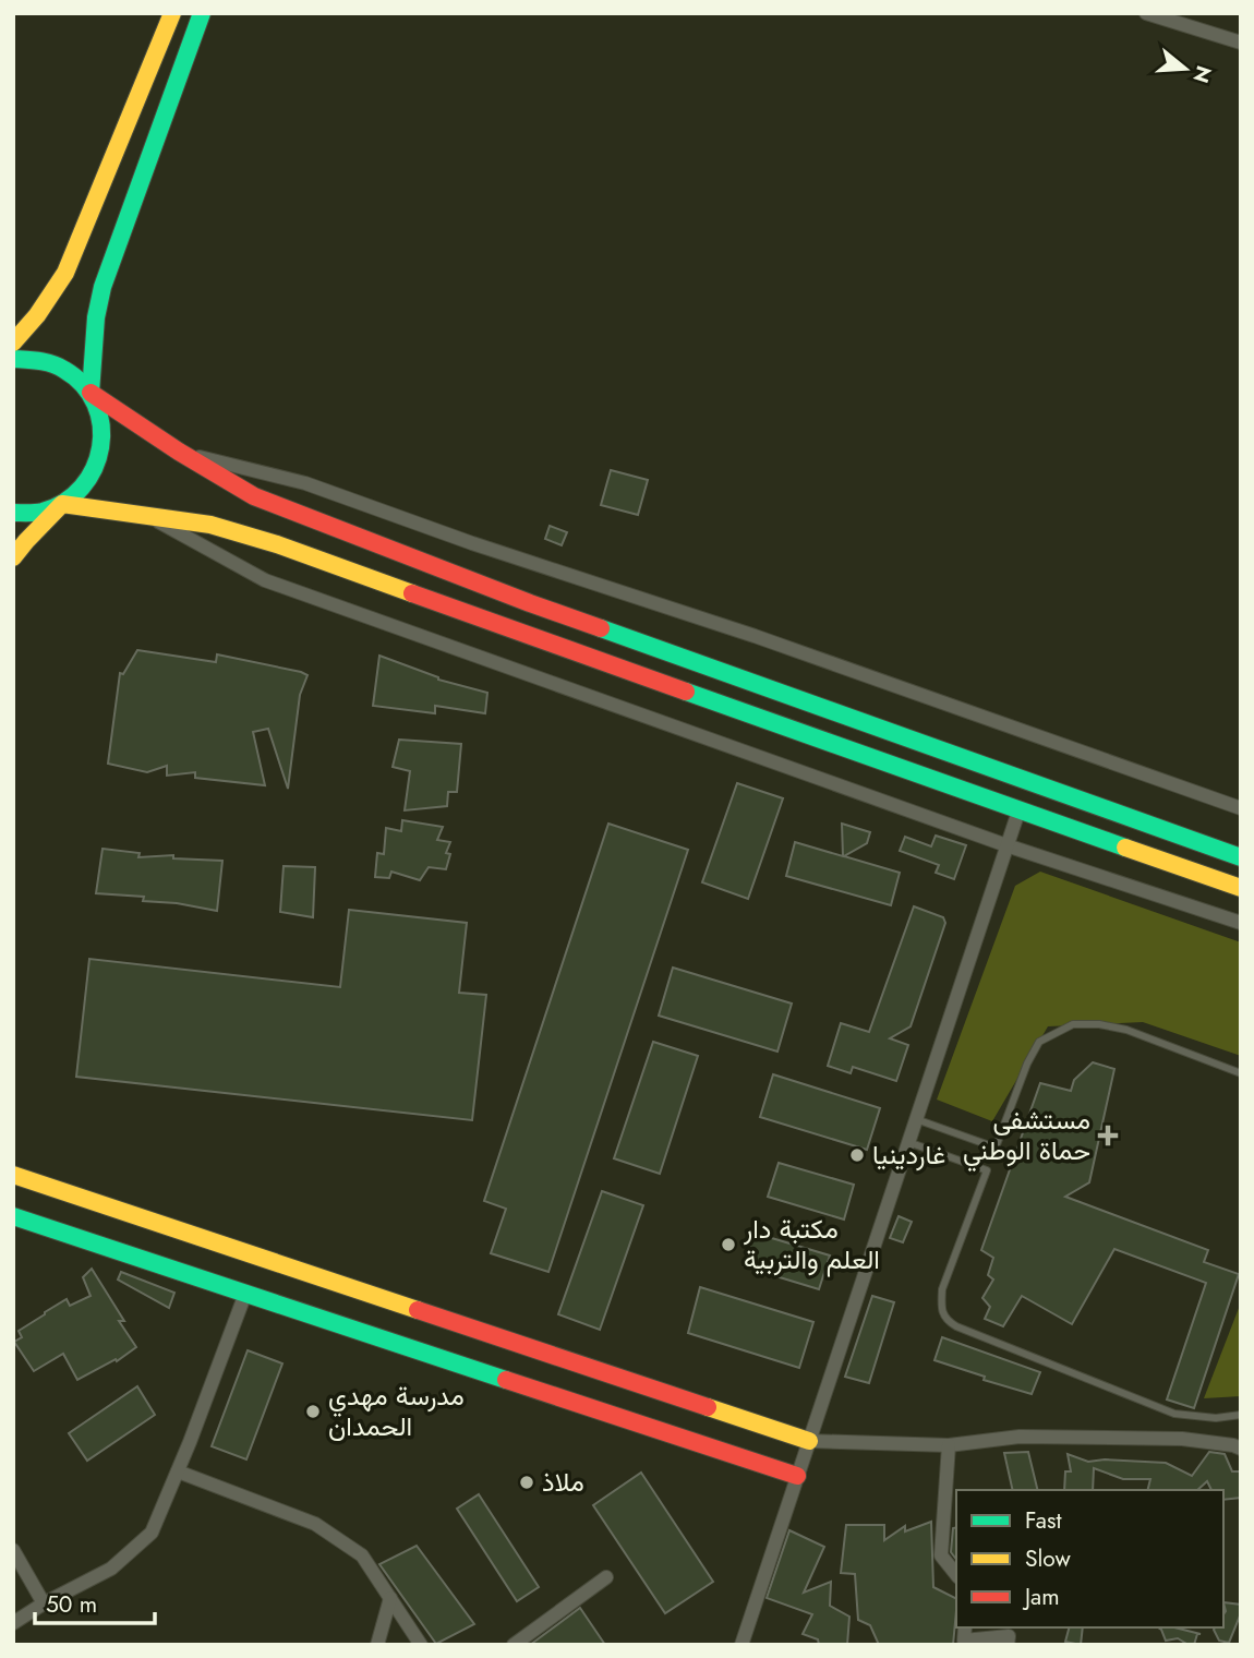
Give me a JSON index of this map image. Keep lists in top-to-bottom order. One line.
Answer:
{"places":{"health":["مستشفى حماة الوطني"],"other":["غاردينيا","مكتبة دار العلم والتربية","مدرسة مهدي الحمدان","ملاذ"]},"legend":["Fast","Slow","Jam"],"scale_bar":"50 m","north":"right"}
